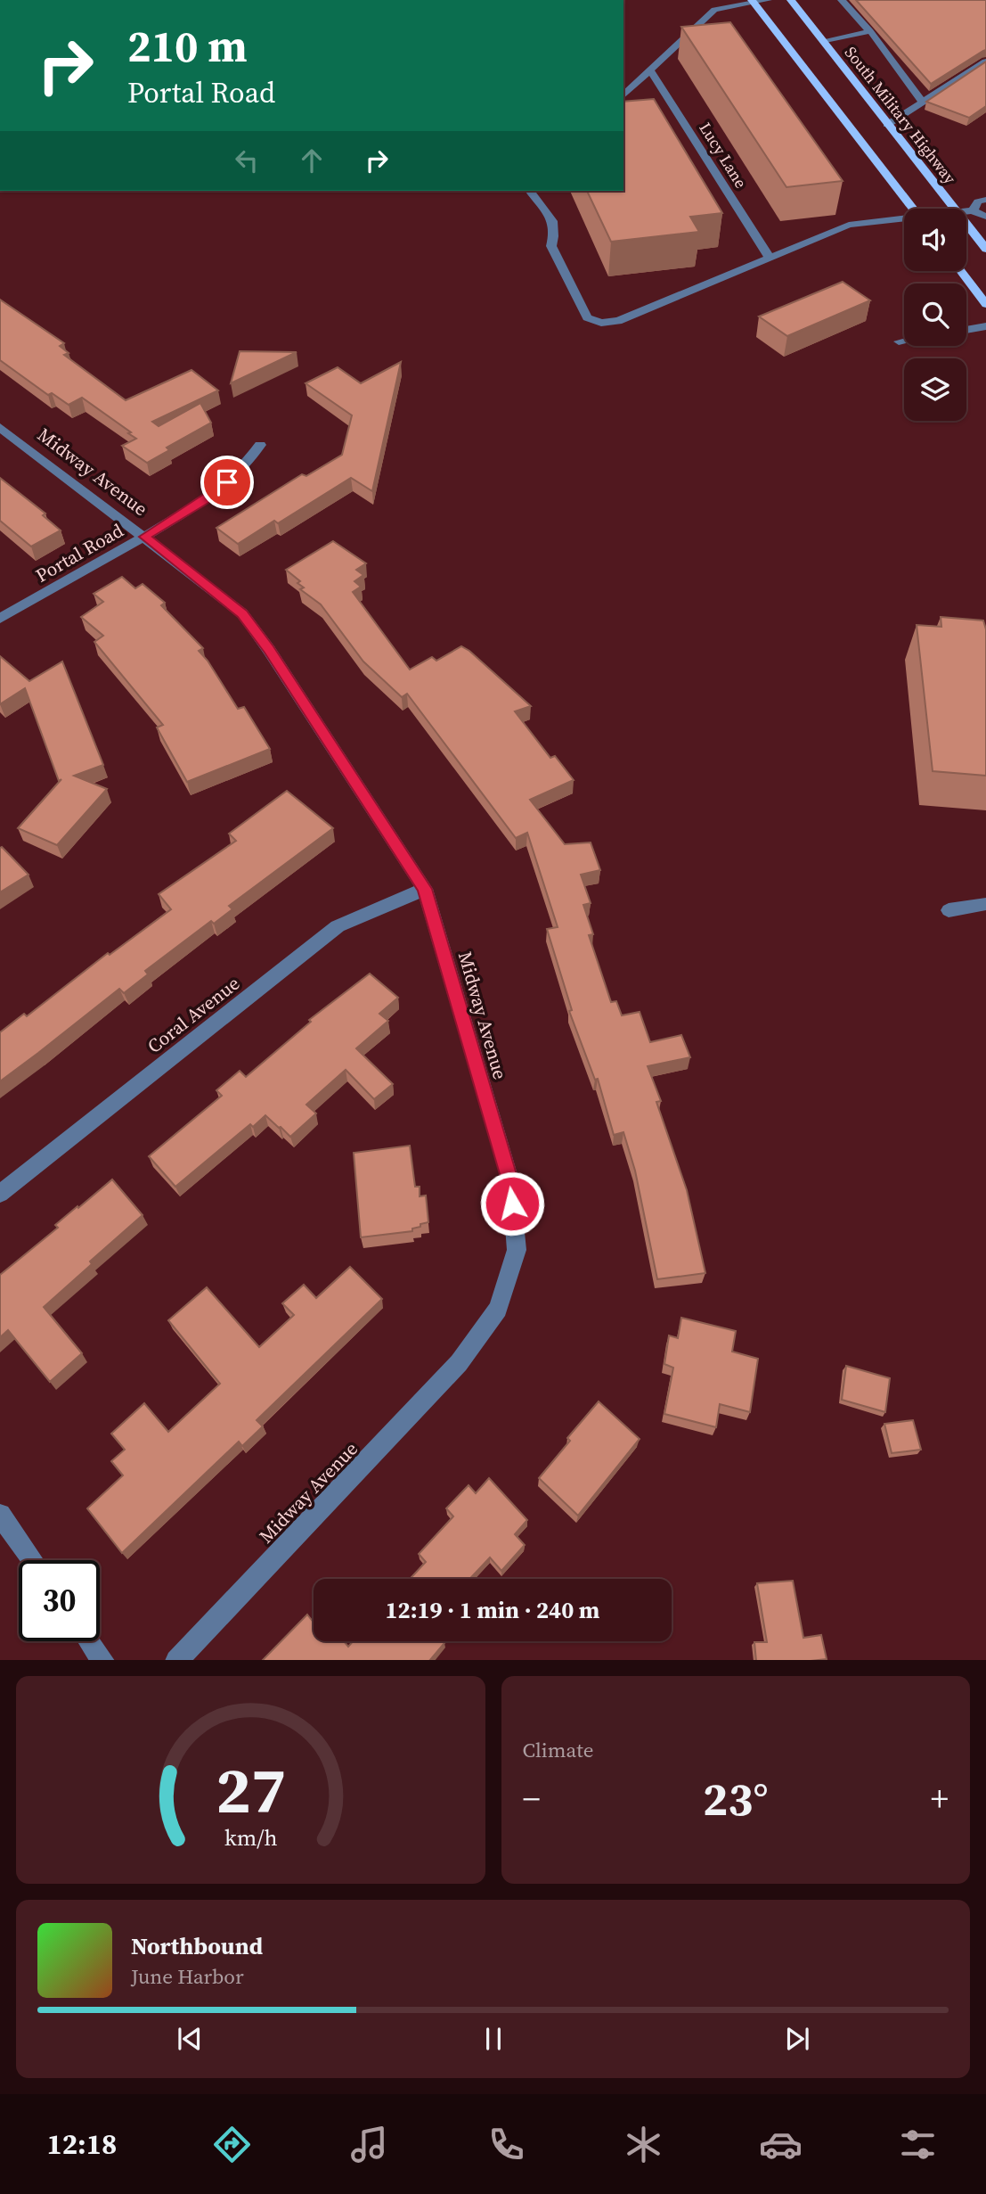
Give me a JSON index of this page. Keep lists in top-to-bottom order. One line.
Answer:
{"streets":{"main road":["South Military Highway"],"street":["Lucy Lane","Midway Avenue","Portal Road","Coral Avenue"]},"crossings":[["Midway Avenue","Portal Road"],["Midway Avenue","Coral Avenue"]],"page":{"turn":["210 m","Portal Road"],"limit":"30","trip":"12:19 · 1 min · 240 m","tile":"Climate","heat":["−","23°","+"],"song":["Northbound","June Harbor"],"tabs":"12:18","gauge":["27","km/h"]}}
